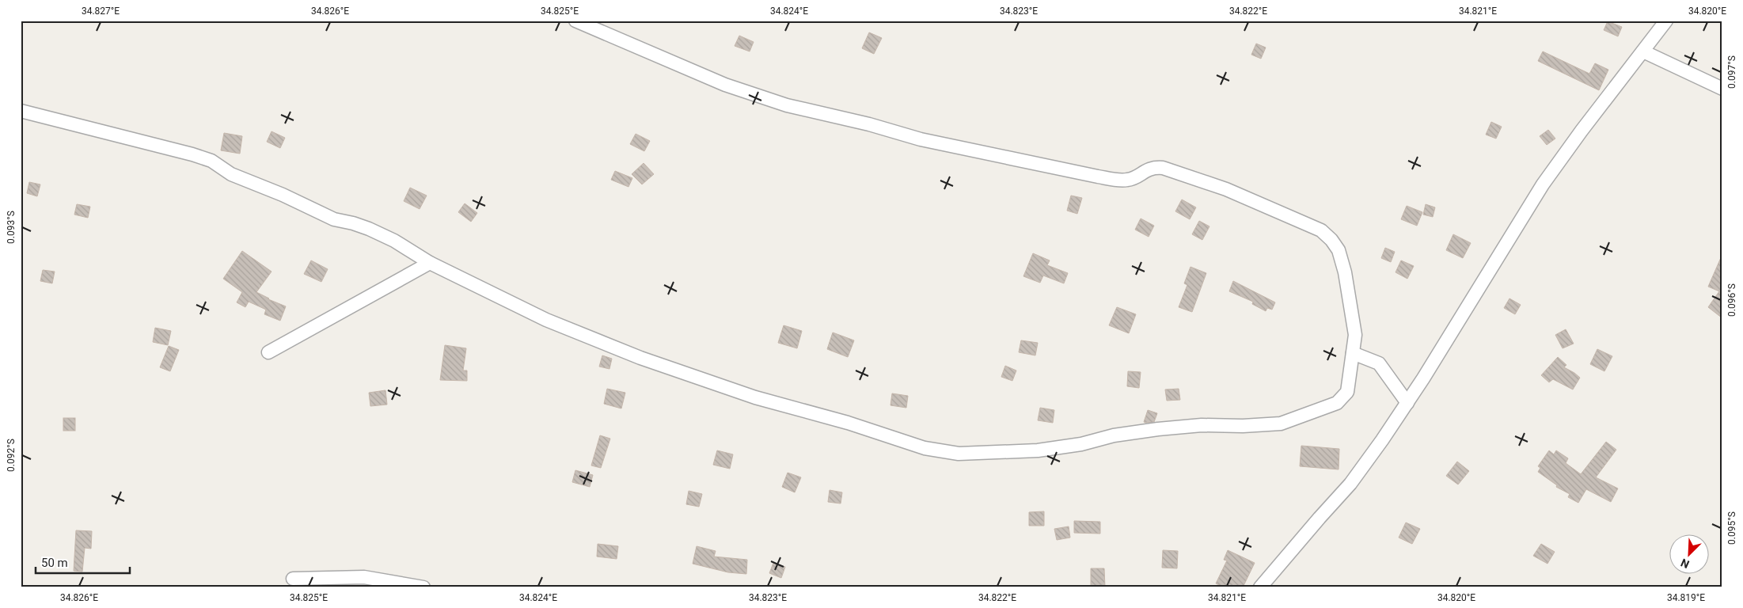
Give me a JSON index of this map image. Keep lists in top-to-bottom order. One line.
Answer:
{"scale_bar":"50 m","north":"bottom left","coordinates":["34.827°E","34.826°E","34.825°E","34.824°E","34.823°E","34.822°E","34.821°E","34.820°E","0.097°S","0.093°S","0.096°S","0.092°S","0.095°S","34.819°E"]}
